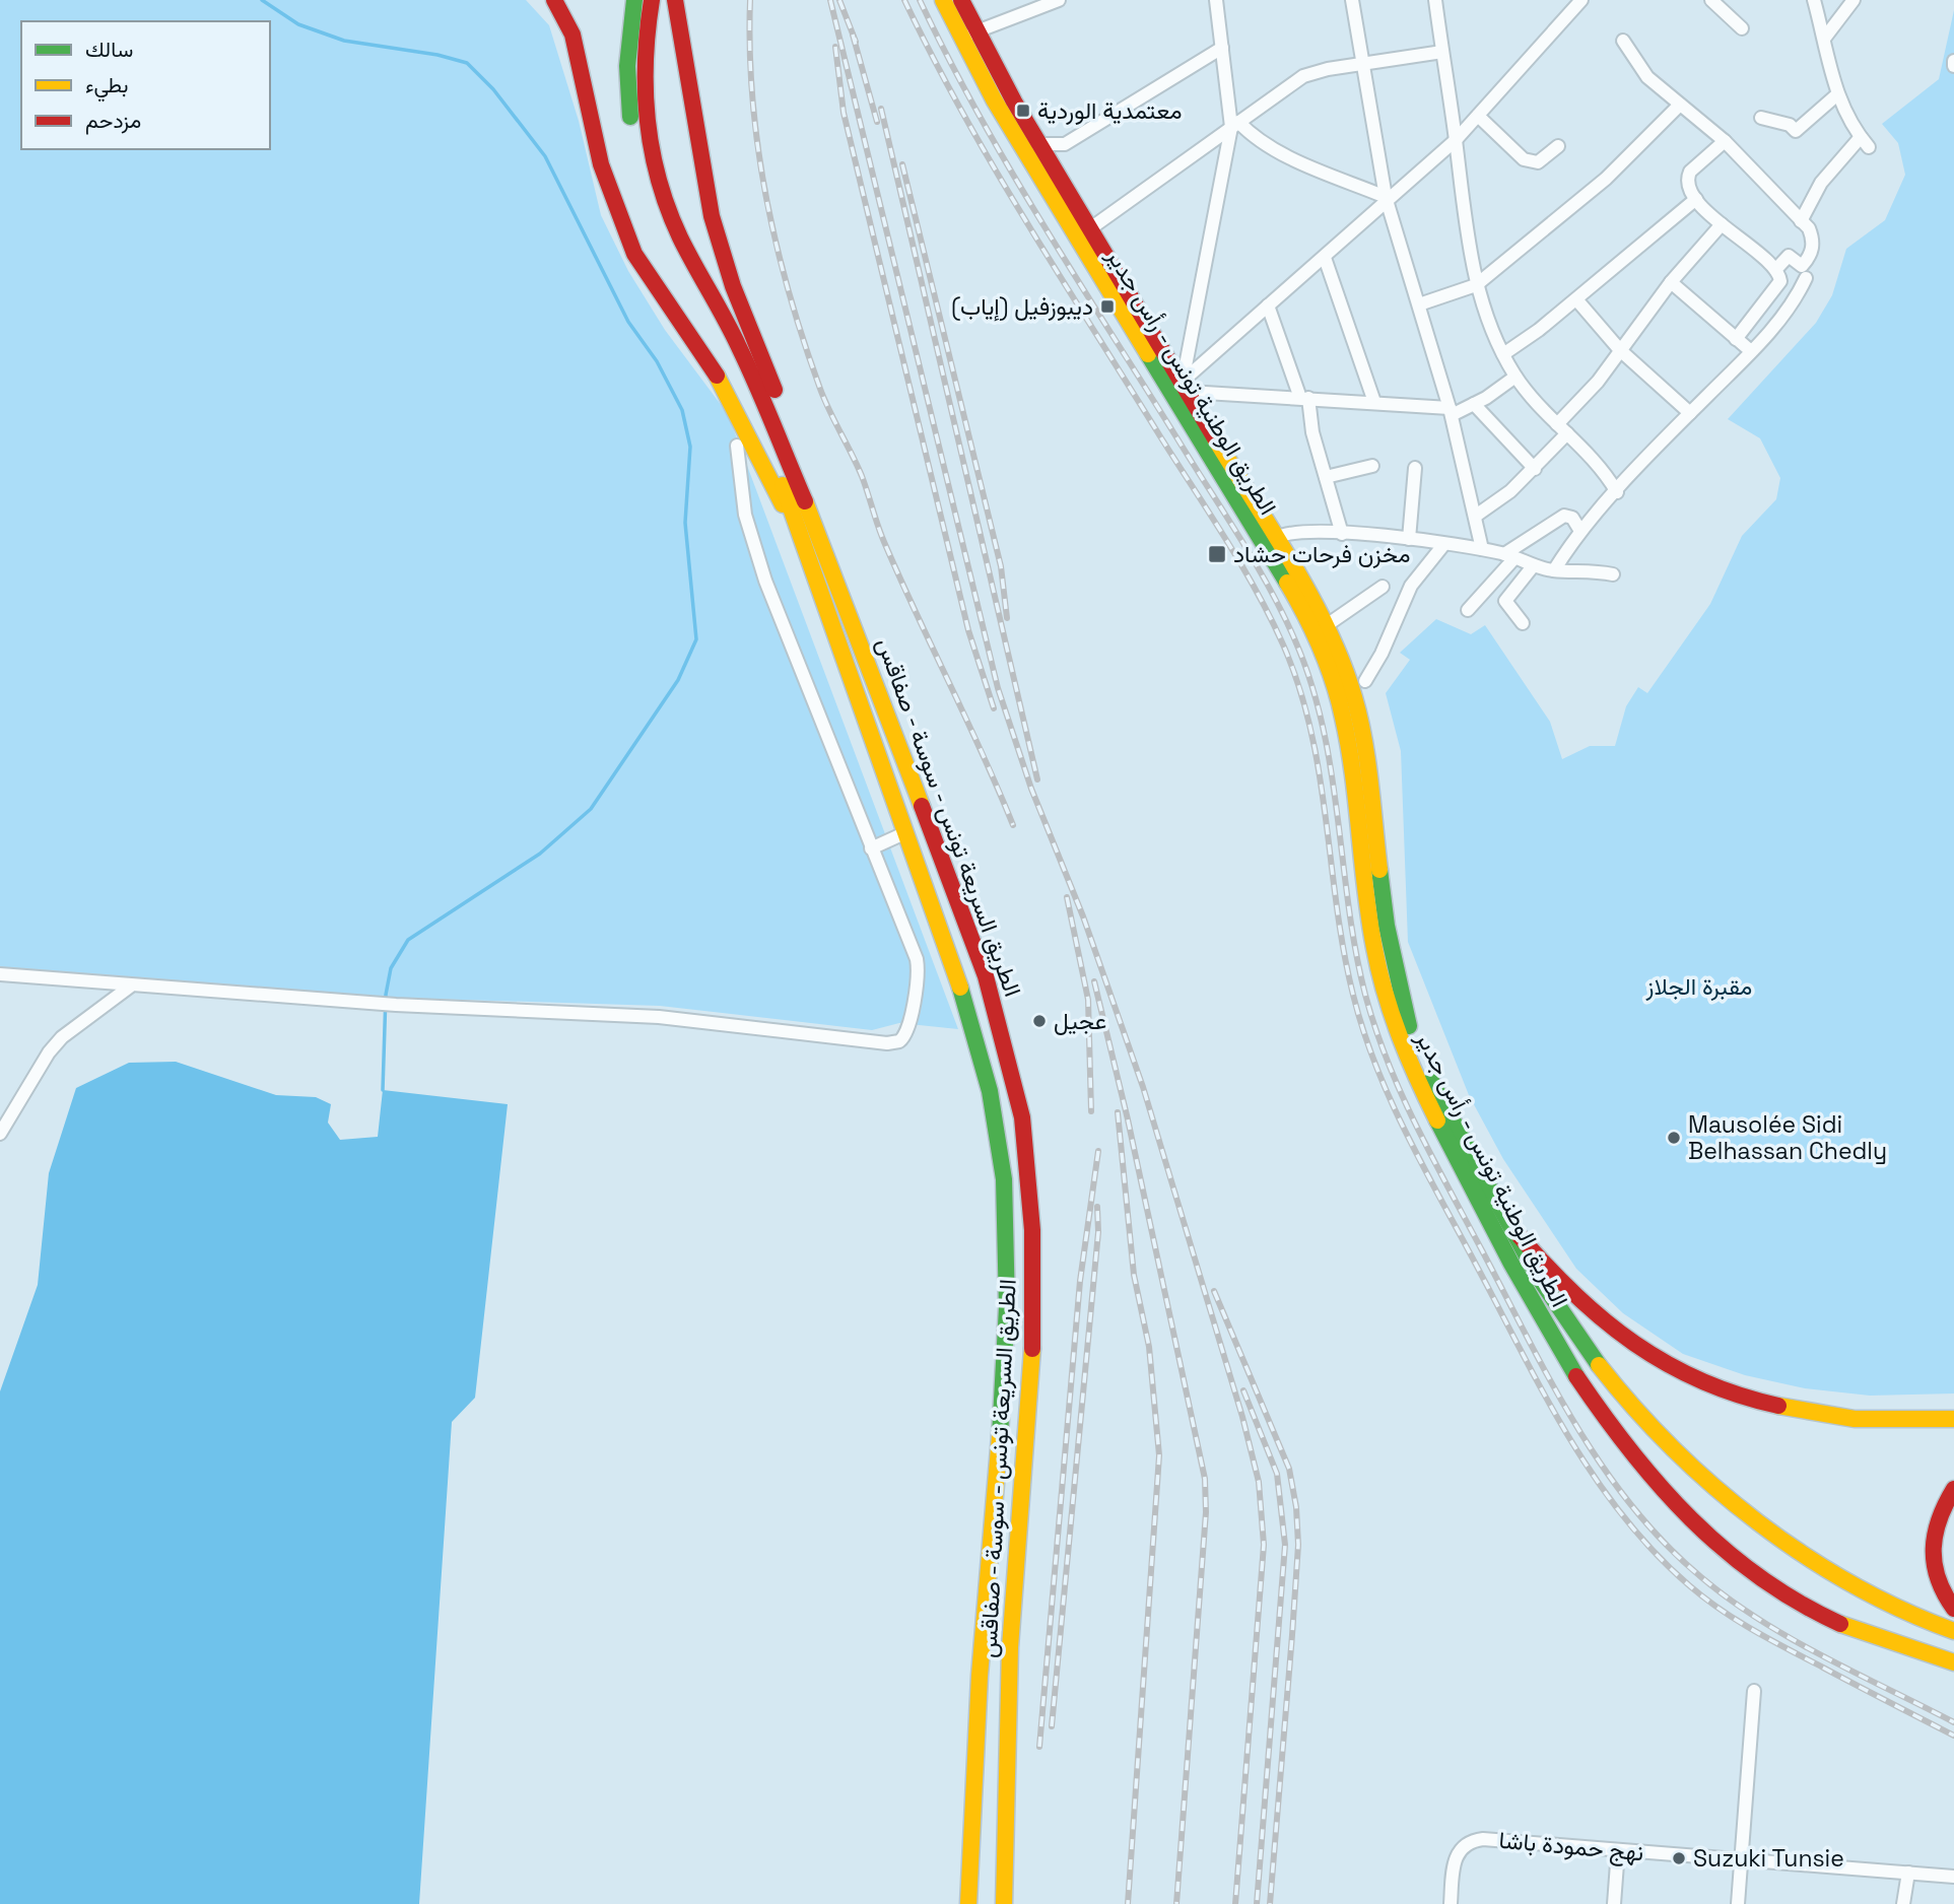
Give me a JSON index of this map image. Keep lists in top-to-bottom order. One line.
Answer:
{"streets":{"main road":["الطريق الوطنية تونس - رأس جدير","الطريق السريعة تونس - سوسة - صفاقس"],"street":["نهج حمودة باشا"]},"parks":["مقبرة الجلاز"],"places":{"transit":["معتمدية الوردية","ديبوزفيل (إياب)","مخزن فرحات حشاد"],"other":["عجيل","Mausolée Sidi Belhassan Chedly","Suzuki Tunsie"]},"legend":["سالك","بطيء","مزدحم"]}
